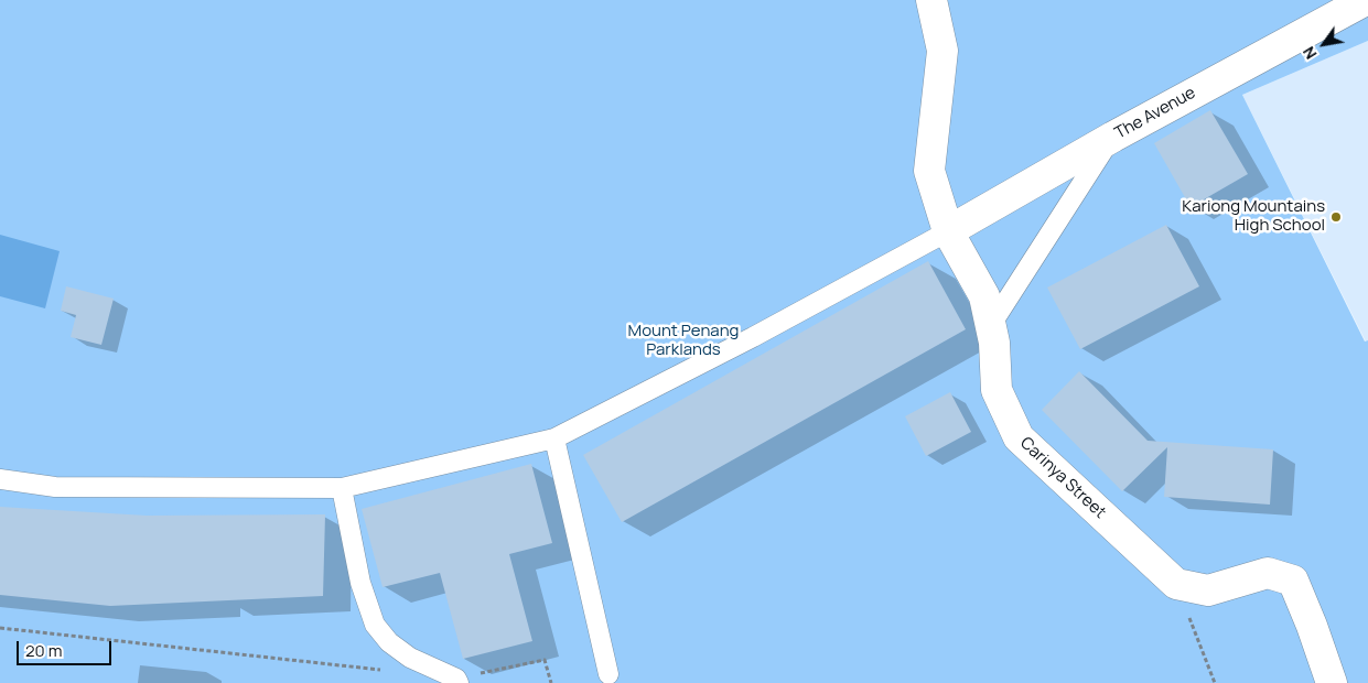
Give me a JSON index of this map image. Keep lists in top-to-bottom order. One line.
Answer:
{"streets":{"street":["The Avenue","Carinya Street"]},"crossings":[["The Avenue","Carinya Street"]],"parks":["Mount Penang Parklands"],"places":["Kariong Mountains High School"],"scale_bar":"20 m","north":"bottom left"}
